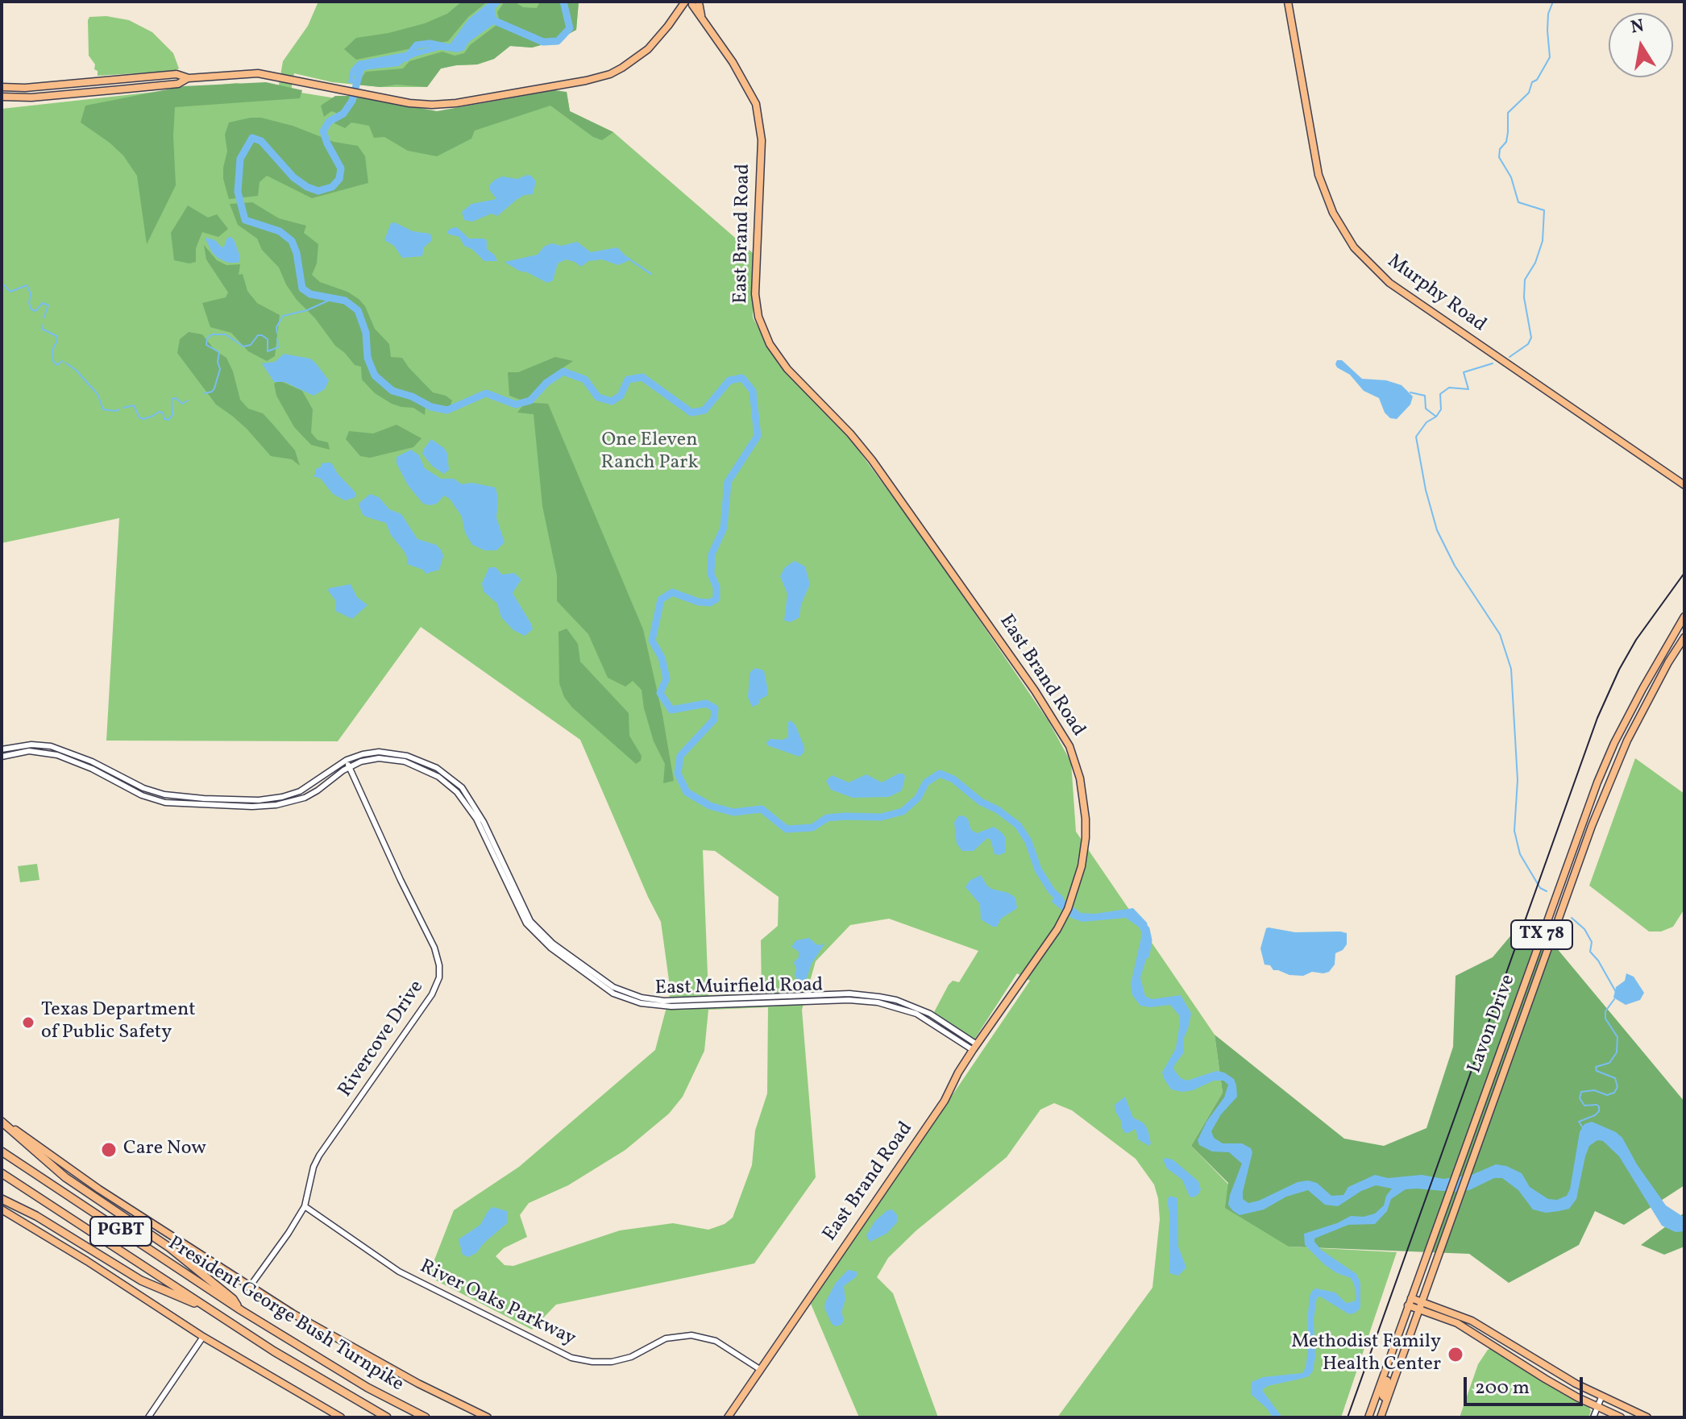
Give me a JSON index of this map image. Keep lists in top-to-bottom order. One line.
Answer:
{"streets":{"highway":["PGBT","President George Bush Turnpike"],"main road":["East Brand Road","Murphy Road","TX 78","Lavon Drive"],"street":["East Muirfield Road","Rivercove Drive","River Oaks Parkway"]},"crossings":[["East Brand Road","East Muirfield Road"],["East Brand Road","River Oaks Parkway"],["East Muirfield Road","Rivercove Drive"],["Rivercove Drive","River Oaks Parkway"]],"parks":["One Eleven Ranch Park"],"places":["Texas Department of Public Safety","Care Now","Methodist Family Health Center"],"scale_bar":"200 m","north":"top"}
